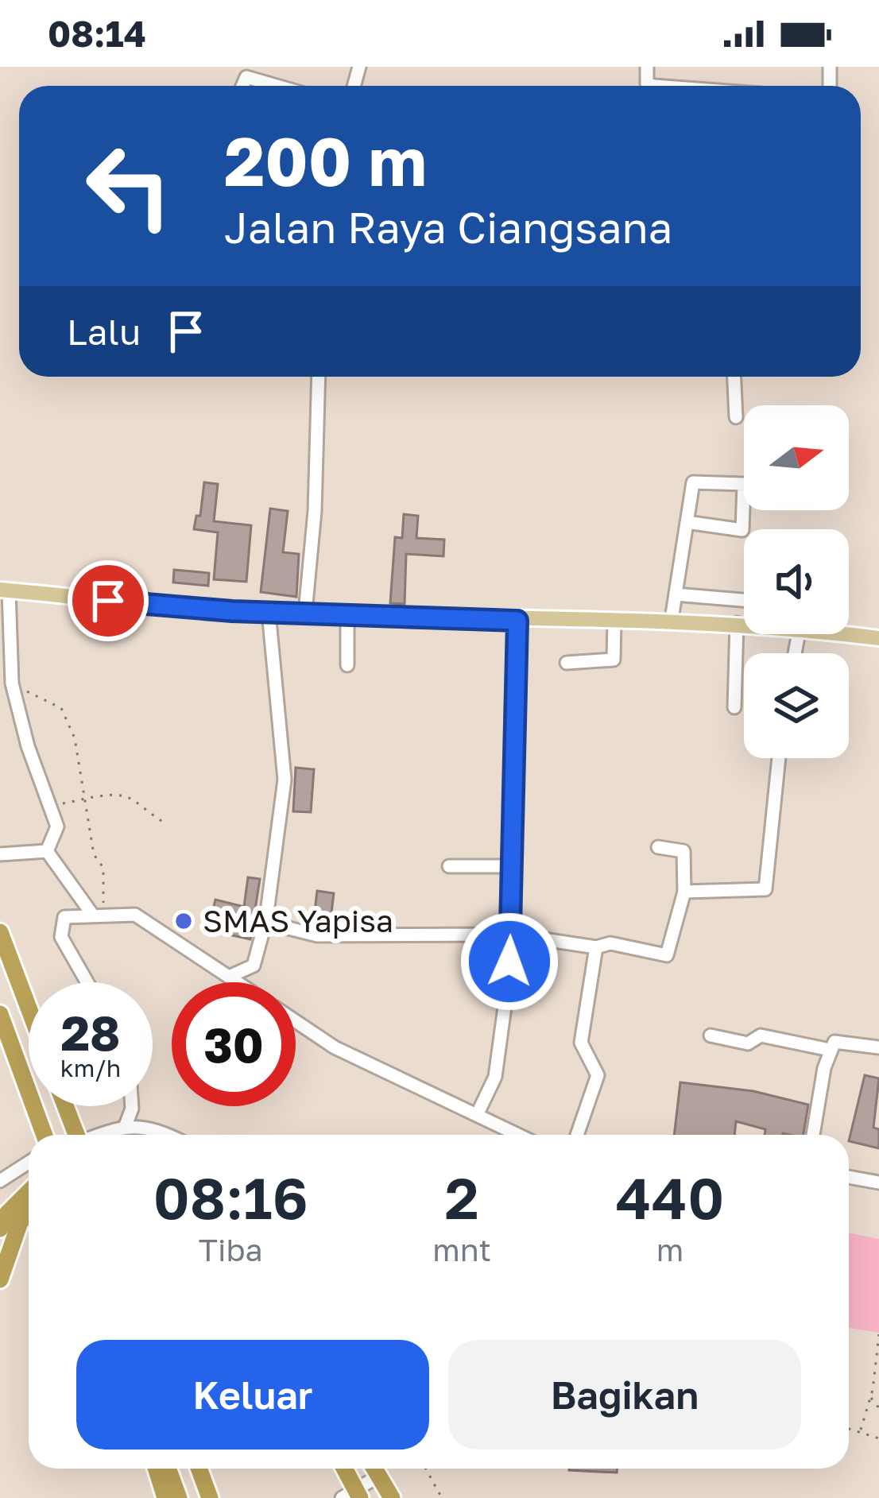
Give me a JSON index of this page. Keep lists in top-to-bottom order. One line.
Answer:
{"places":["SMAS Yapisa"],"north":"right","page":{"status":"08:14","turn":["200 m","Jalan Raya Ciangsana"],"then":"Lalu","speed":"28 km/h","limit":"30","eta":["08:16","Tiba","2","mnt","440","m"],"buttons":["Keluar","Bagikan"]}}
